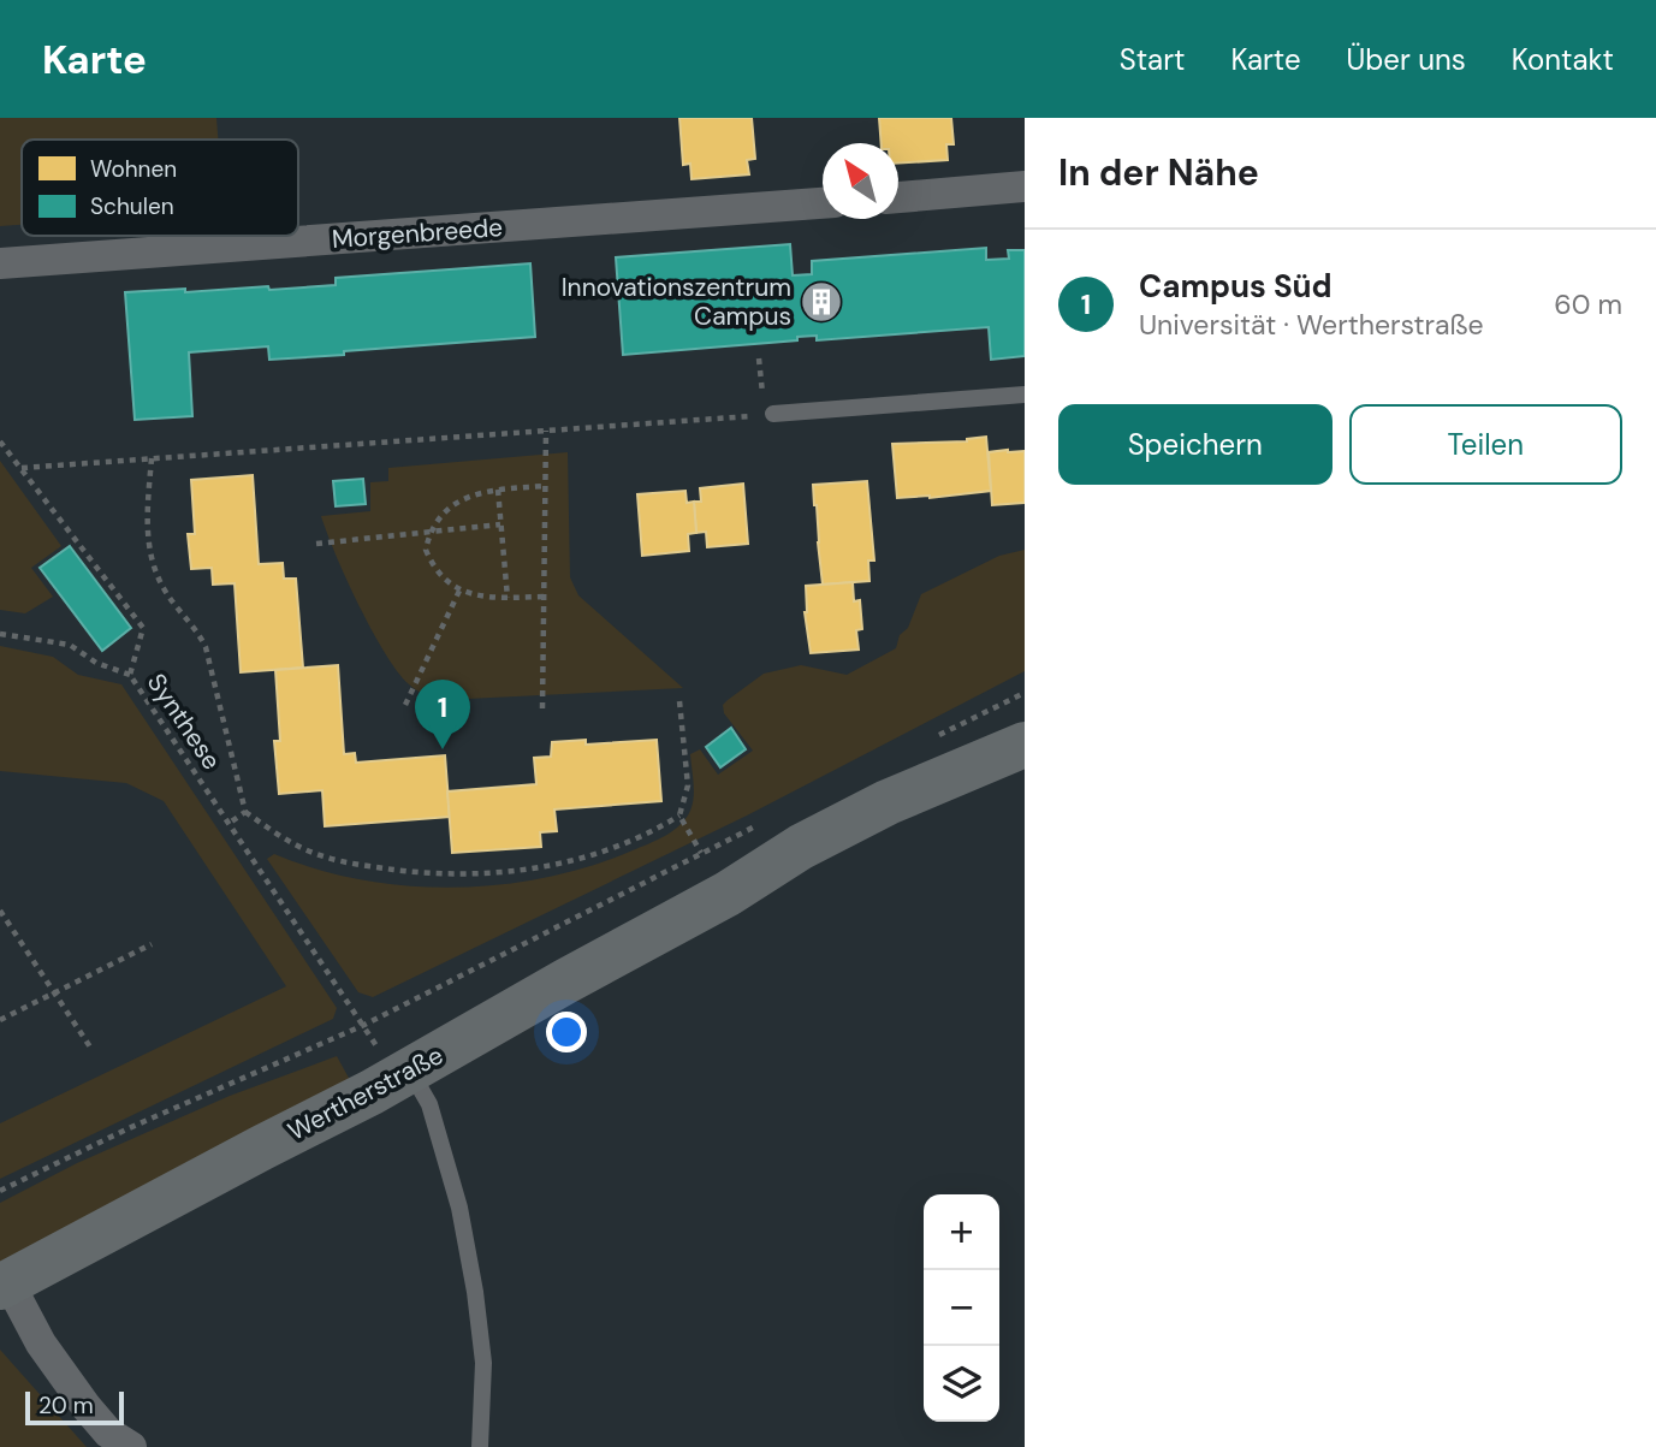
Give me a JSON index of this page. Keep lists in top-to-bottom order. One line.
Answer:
{"streets":{"main road":["Wertherstraße"],"street":["Morgenbreede"],"path":["Synthese"]},"places":{"building":["Innovationszentrum Campus"]},"legend":["Wohnen","Schulen"],"scale_bar":"20 m","north":"top left","page":{"header":"Karte","nav":["Start","Karte","Über uns","Kontakt"],"heading":"In der Nähe","list":[{"mark":"1","name":"Campus Süd","note":"Universität · Wertherstraße","value":"60 m"}],"buttons":["Speichern","Teilen"],"pins":"1","map_buttons":["+","−"],"scale":"20 m"}}
